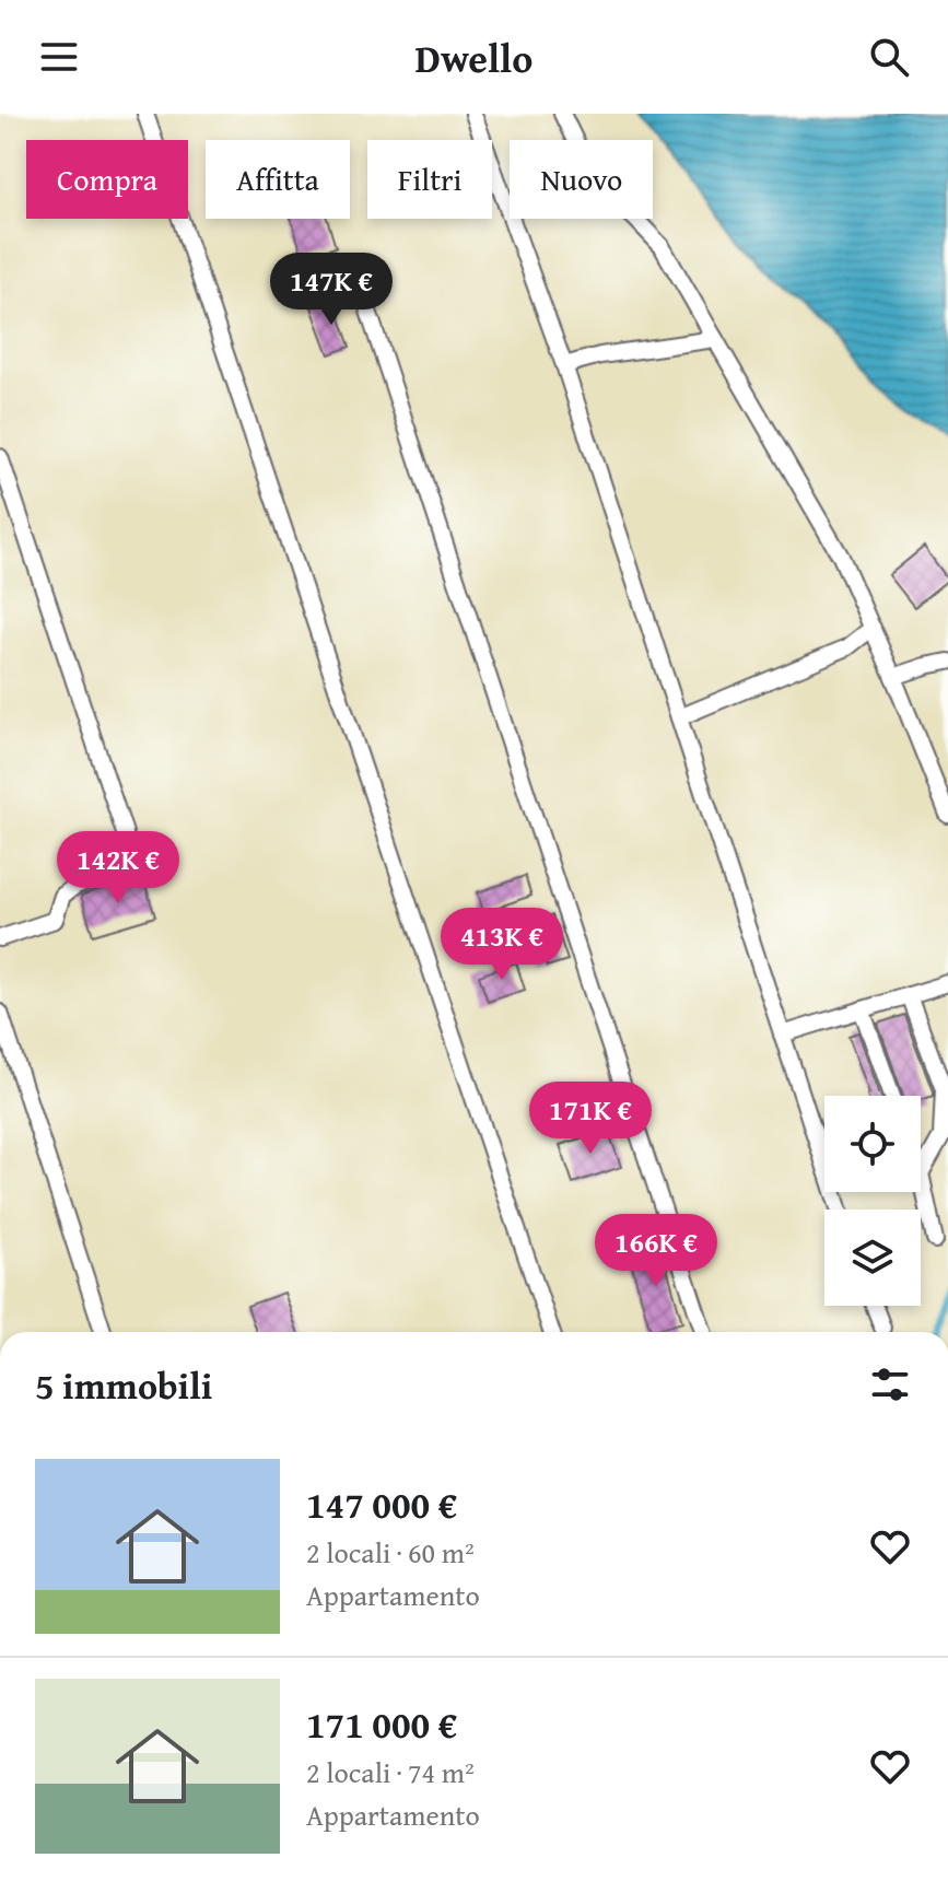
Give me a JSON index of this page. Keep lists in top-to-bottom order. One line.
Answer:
{"page":{"header":"Dwello","chip":["Compra","Affitta","Filtri","Nuovo"],"price":["147K €","142K €","413K €","171K €","166K €"],"heading":"5 immobili","list":[{"name":"147 000 €","note":"2 locali · 60 m² · Appartamento"},{"name":"171 000 €","note":"2 locali · 74 m² · Appartamento"}]}}
